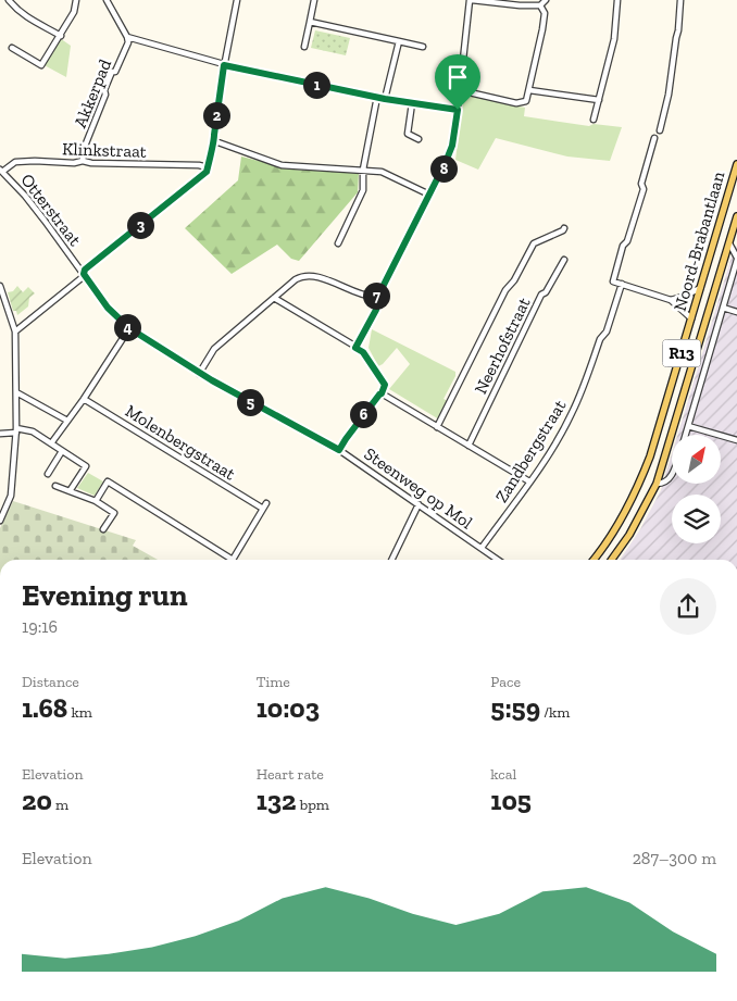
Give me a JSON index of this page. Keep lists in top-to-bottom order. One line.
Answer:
{"streets":{"main road":["Noord-Brabantlaan","R13"],"street":["Akkerpad","Klinkstraat","Otterstraat","Neerhofstraat","Molenbergstraat","Zandbergstraat","Steenweg op Mol"]},"crossings":[["Akkerpad","Klinkstraat"],["Klinkstraat","Otterstraat"],["Otterstraat","Steenweg op Mol"],["Zandbergstraat","Steenweg op Mol"]],"north":"top right","page":{"pins":["1","2","8","3","7","4","5","6"],"heading":["Evening run","19:16"],"stats":[["Distance","1.68 km"],["Time","10:03"],["Pace","5:59 /km"],["Elevation","20 m"],["Heart rate","132 bpm"],["kcal","105"]],"chart":["Elevation","287–300 m"]}}
